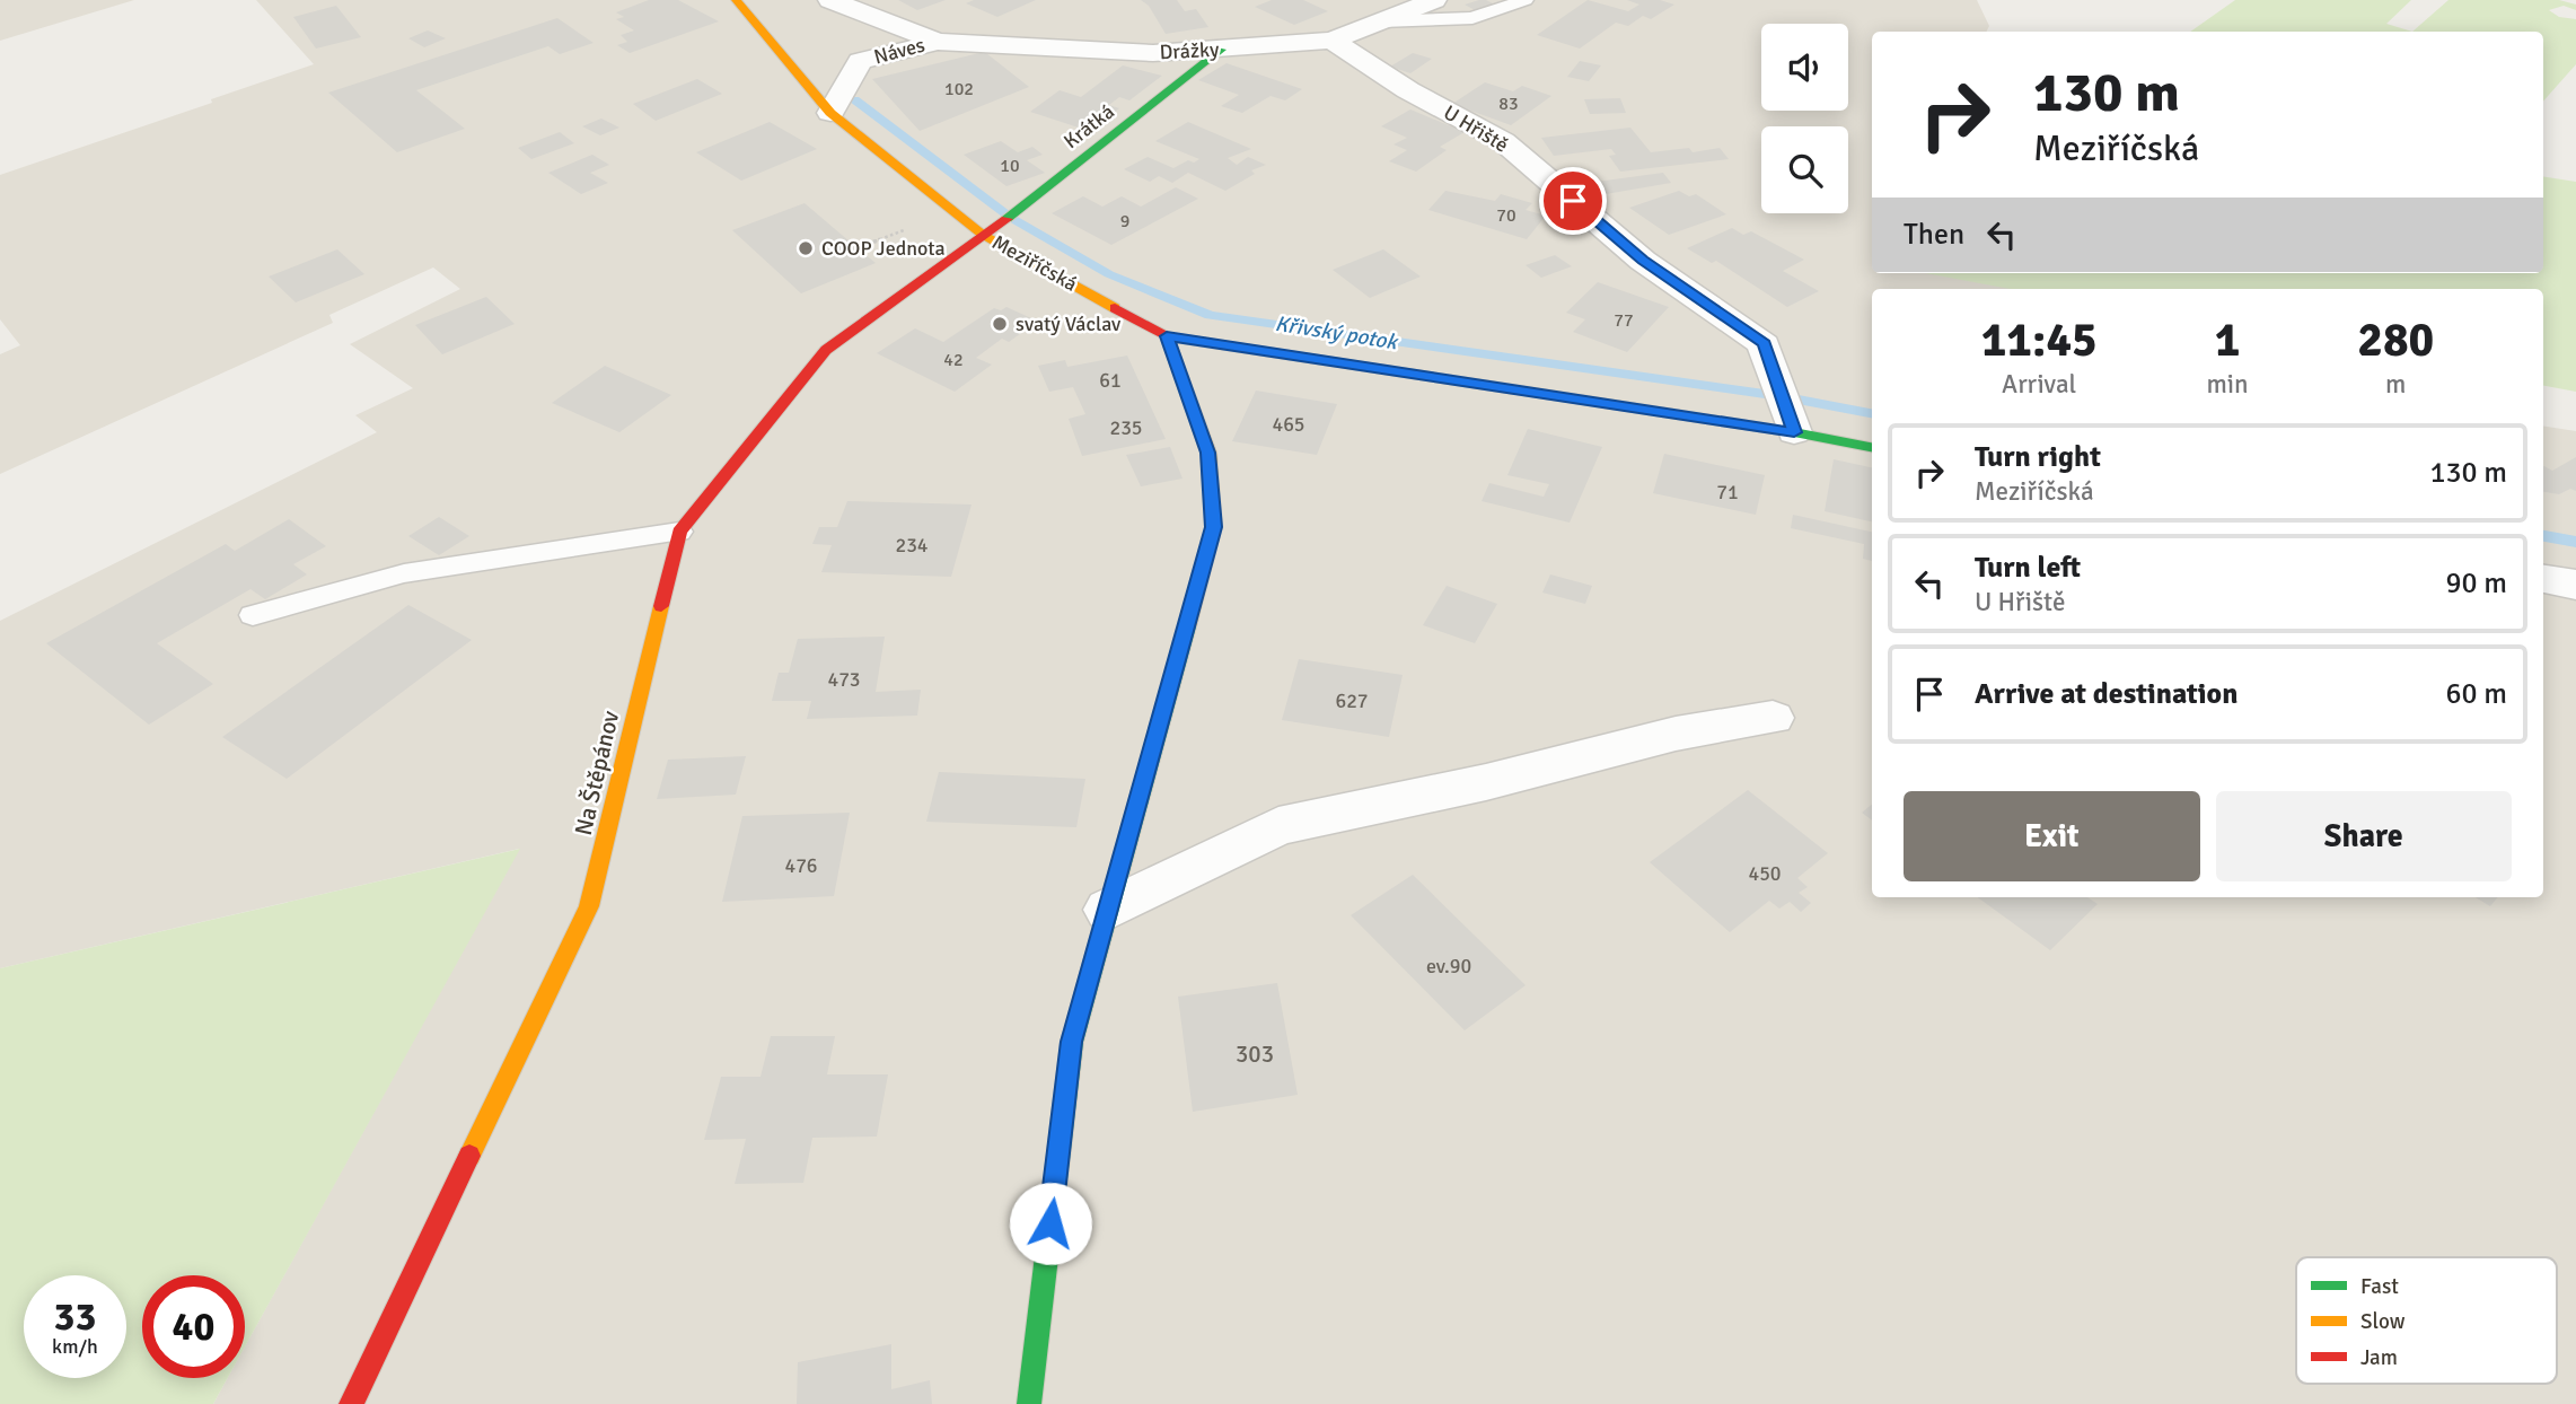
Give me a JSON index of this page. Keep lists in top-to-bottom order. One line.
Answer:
{"streets":{"street":["Náves","Drážky","Krátká","U Hřiště","Meziříčská","Na Štěpánov"]},"crossings":[["Náves","Drážky"],["Náves","Meziříčská"],["Drážky","Krátká"],["Drážky","U Hřiště"],["Krátká","Meziříčská"],["Krátká","Na Štěpánov"],["U Hřiště","Meziříčská"],["Meziříčská","Na Štěpánov"]],"water":["Křivský potok"],"places":["COOP Jednota","svatý Václav"],"house_numbers":["102","83","10","70","9","77","42","61","465","235","71","234","473","627","476","450","ev.90","303"],"legend":["Fast","Slow","Jam"],"page":{"turn":["130 m","Meziříčská"],"then":"Then","eta":["11:45","Arrival","1","min","280","m"],"list":[{"name":"Turn right","note":"Meziříčská","value":"130 m"},{"name":"Turn left","note":"U Hřiště","value":"90 m"},{"name":"Arrive at destination","value":"60 m"}],"buttons":["Exit","Share"],"speed":"33 km/h","limit":"40"}}
